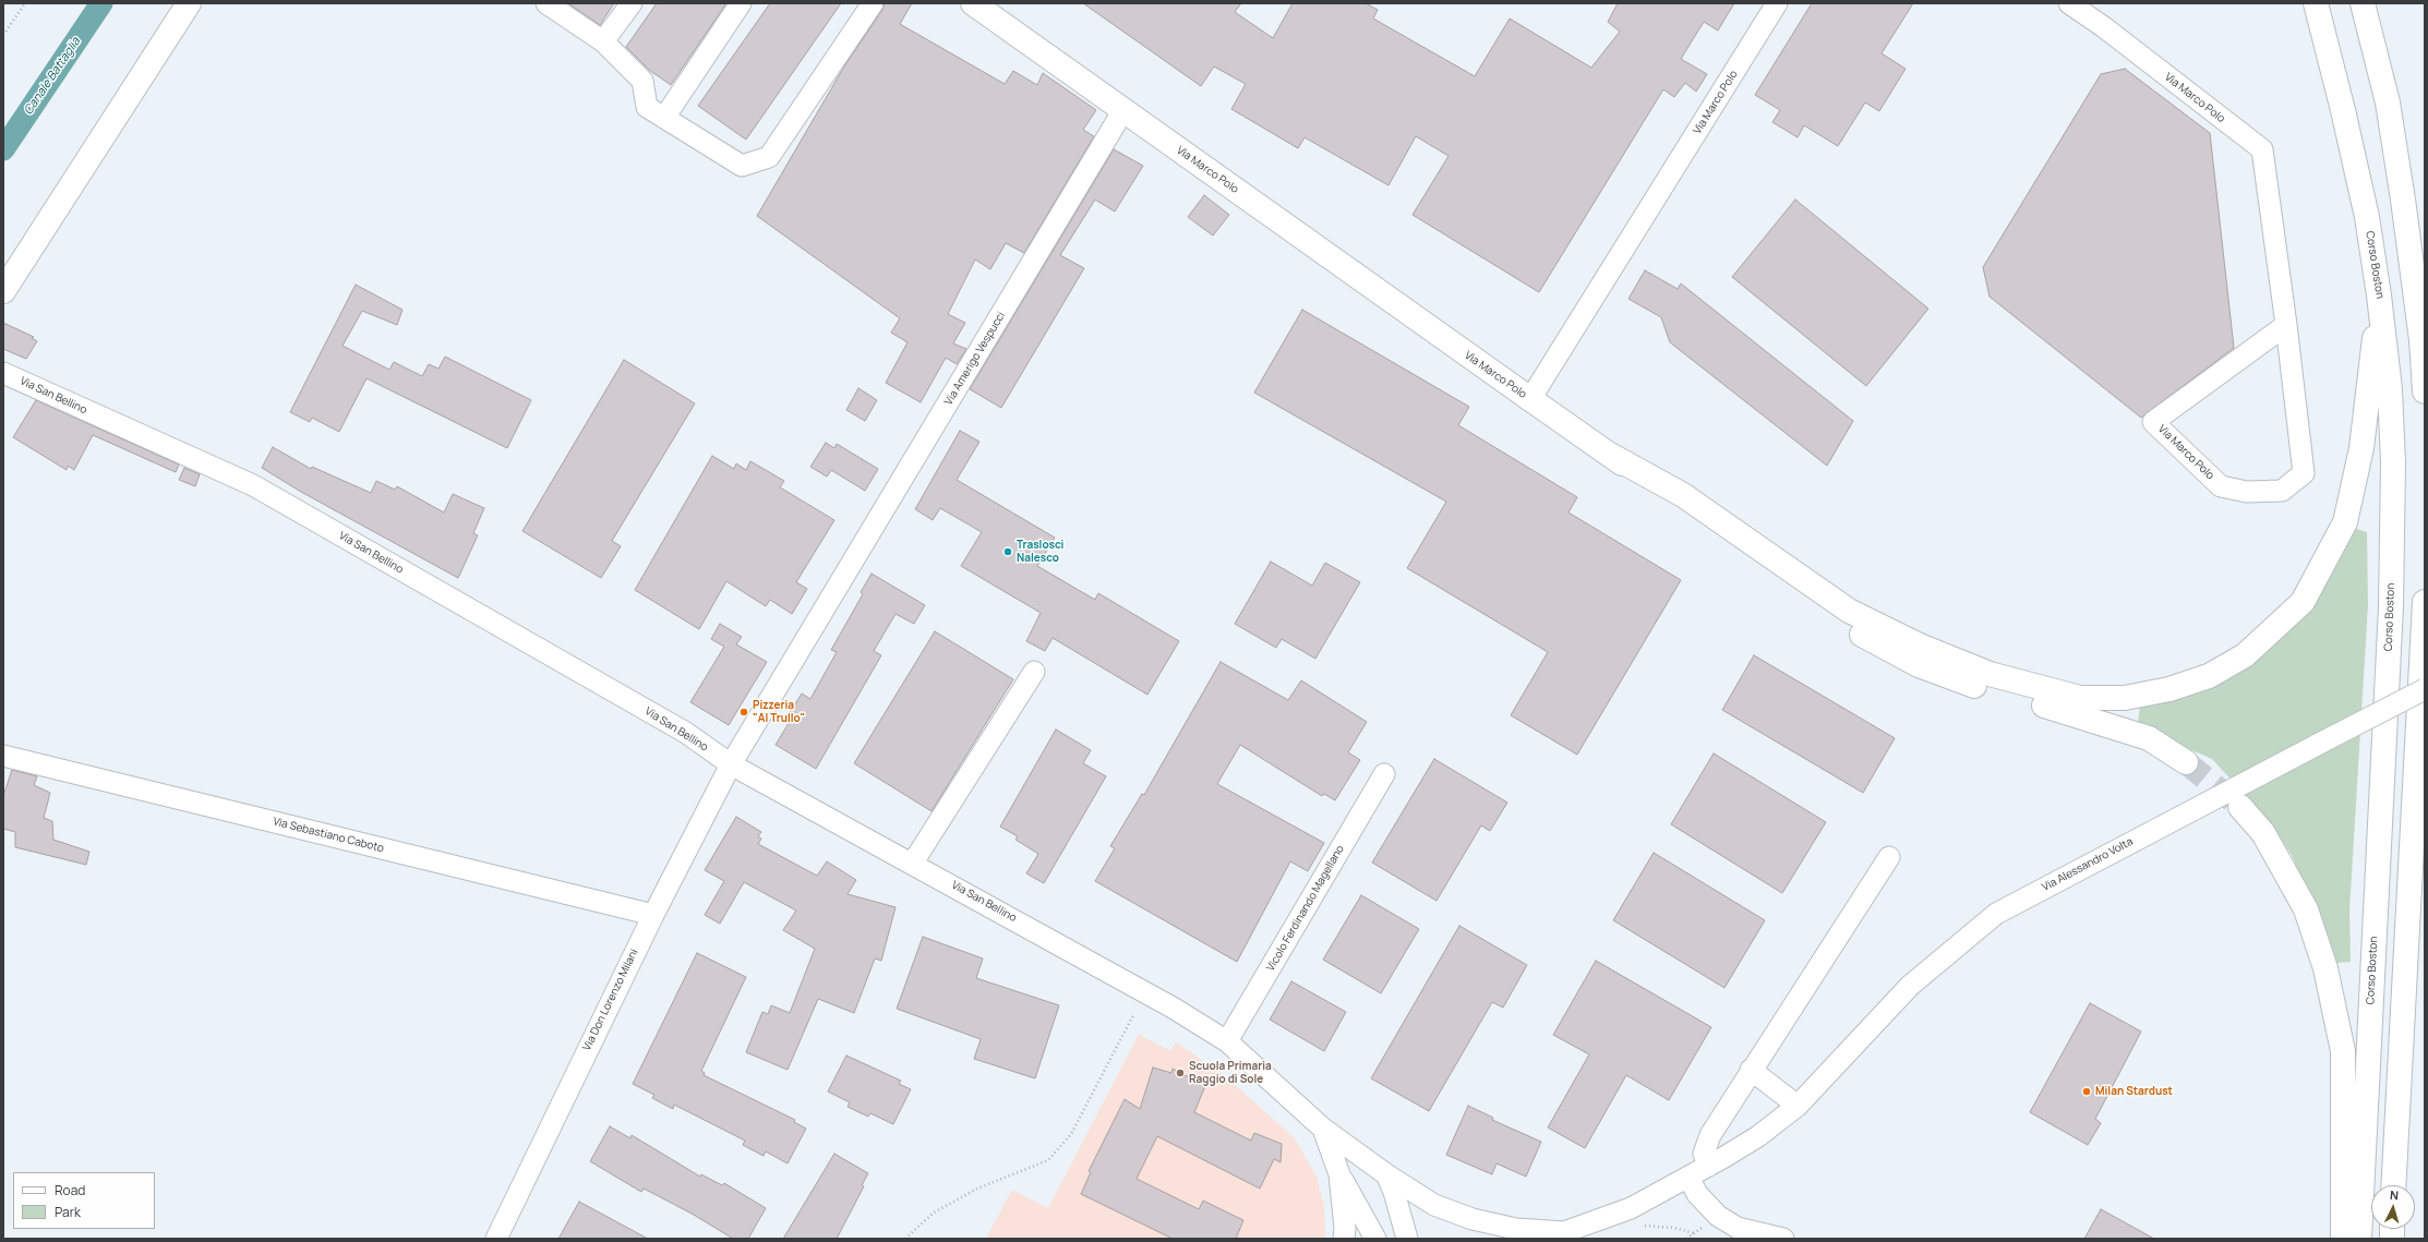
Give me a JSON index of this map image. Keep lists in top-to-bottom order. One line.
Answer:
{"streets":{"main road":["Via Marco Polo","Corso Boston"],"street":["Via Amerigo Vespucci","Via San Bellino","Via Sebastiano Caboto","Via Alessandro Volta","Vicolo Ferdinando Magellano","Via Don Lorenzo Milani"]},"crossings":[["Via Marco Polo","Via Amerigo Vespucci"],["Via Amerigo Vespucci","Via San Bellino"],["Via Amerigo Vespucci","Via Don Lorenzo Milani"],["Via San Bellino","Via Alessandro Volta"],["Via San Bellino","Vicolo Ferdinando Magellano"],["Via San Bellino","Via Don Lorenzo Milani"],["Via Sebastiano Caboto","Via Don Lorenzo Milani"]],"water":["Canale Battaglia"],"places":["Traslosci Nalesco","Pizzeria \"Al Trullo\"","Scuola Primaria Raggio di Sole","Milan Stardust"],"legend":["Road","Park"],"north":"top"}
